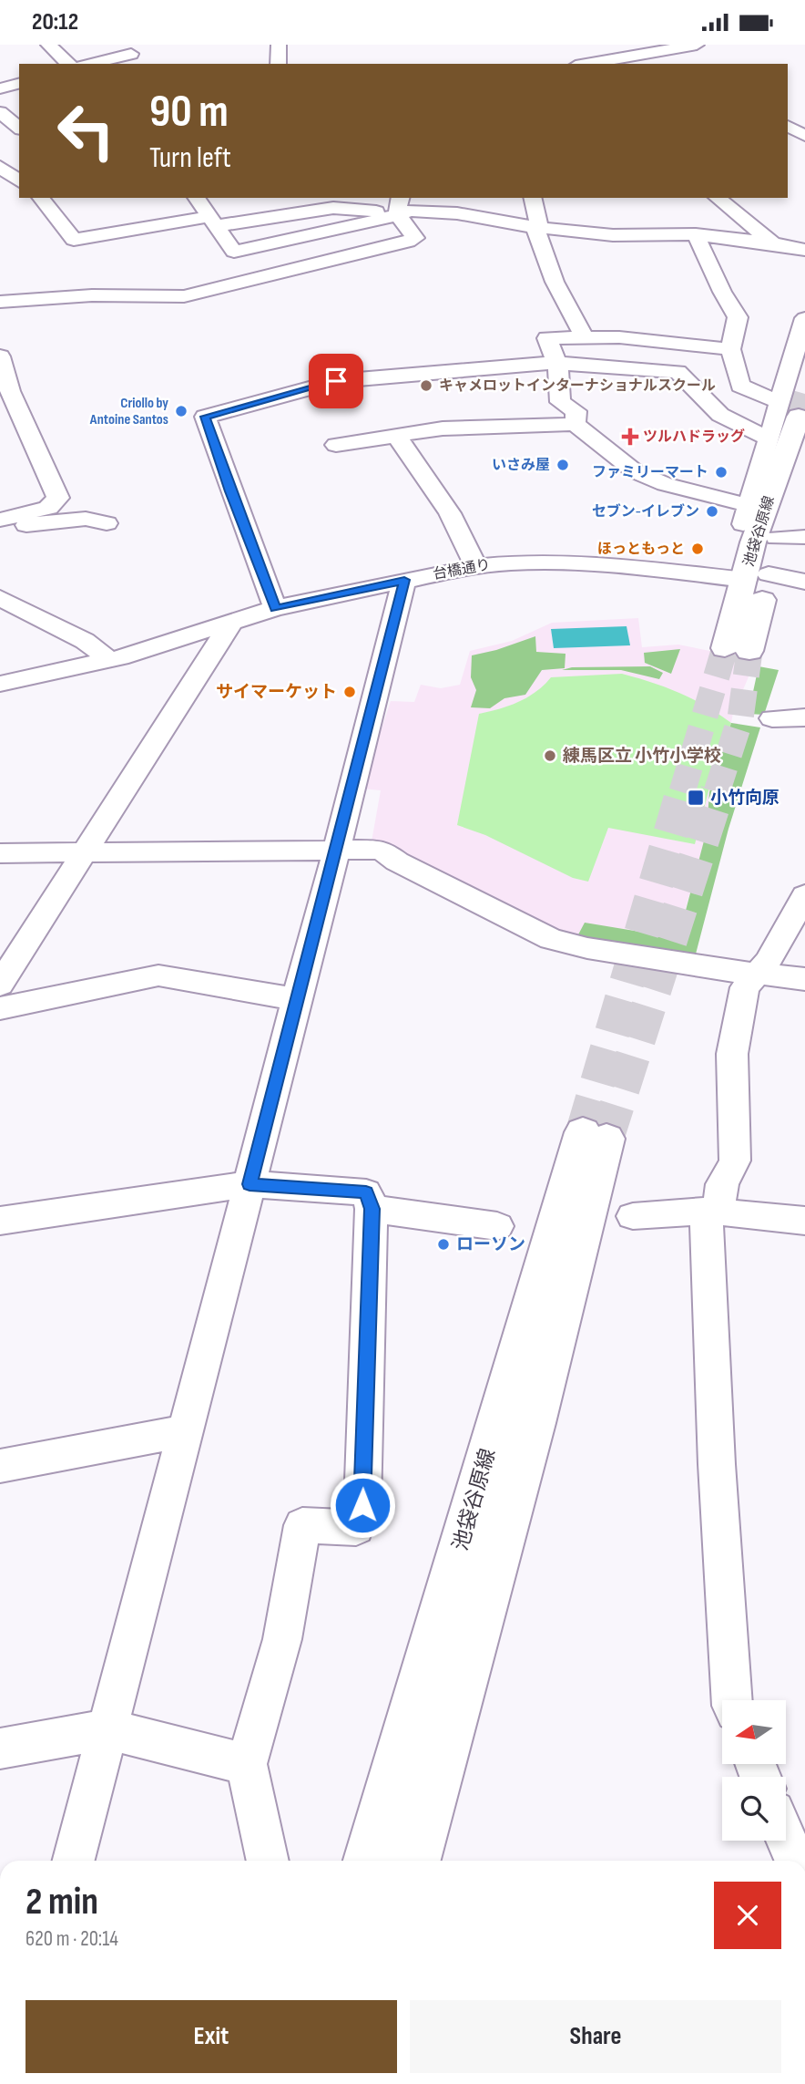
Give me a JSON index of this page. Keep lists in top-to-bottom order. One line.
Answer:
{"streets":{"main road":["池袋谷原線"],"street":["台橋通り"]},"crossings":[["池袋谷原線","台橋通り"]],"places":{"other":["キャメロットインターナショナルスクール","Criollo by Antoine Santos","いさみ屋","ファミリーマート","セブン-イレブン","ほっともっと","サイマーケット","練馬区立 小竹小学校","ローソン"],"health":["ツルハドラッグ"],"transit":["小竹向原"]},"north":"left","page":{"status":"20:12","turn":["90 m","Turn left"],"heading":["2 min","620 m · 20:14"],"buttons":["Exit","Share"]}}
